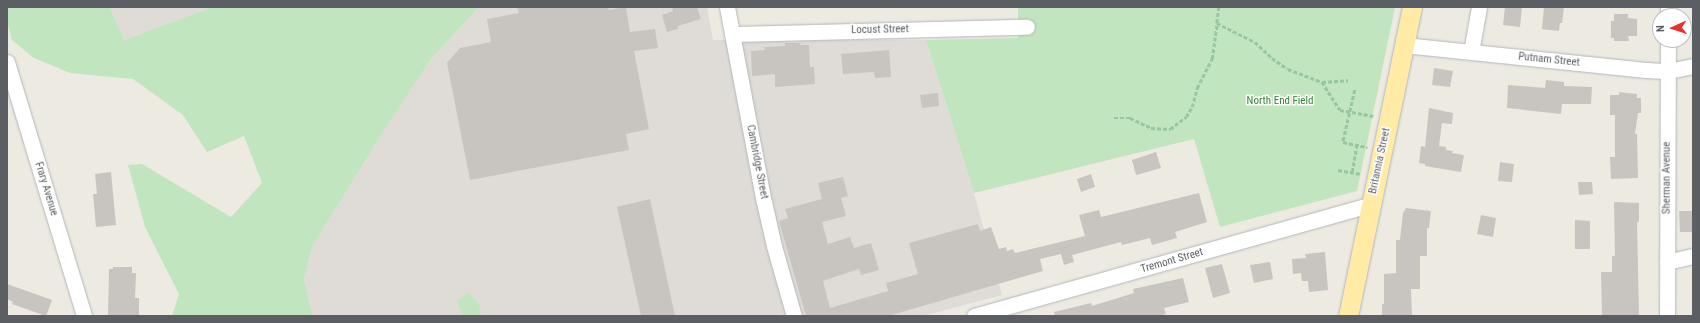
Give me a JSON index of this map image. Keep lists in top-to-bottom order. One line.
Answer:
{"streets":{"main road":["Britannia Street"],"street":["Locust Street","Putnam Street","Cambridge Street","Sherman Avenue","Frary Avenue","Tremont Street"]},"crossings":[["Locust Street","Cambridge Street"],["Putnam Street","Britannia Street"],["Putnam Street","Sherman Avenue"],["Britannia Street","Tremont Street"]],"parks":["North End Field"],"north":"left"}
